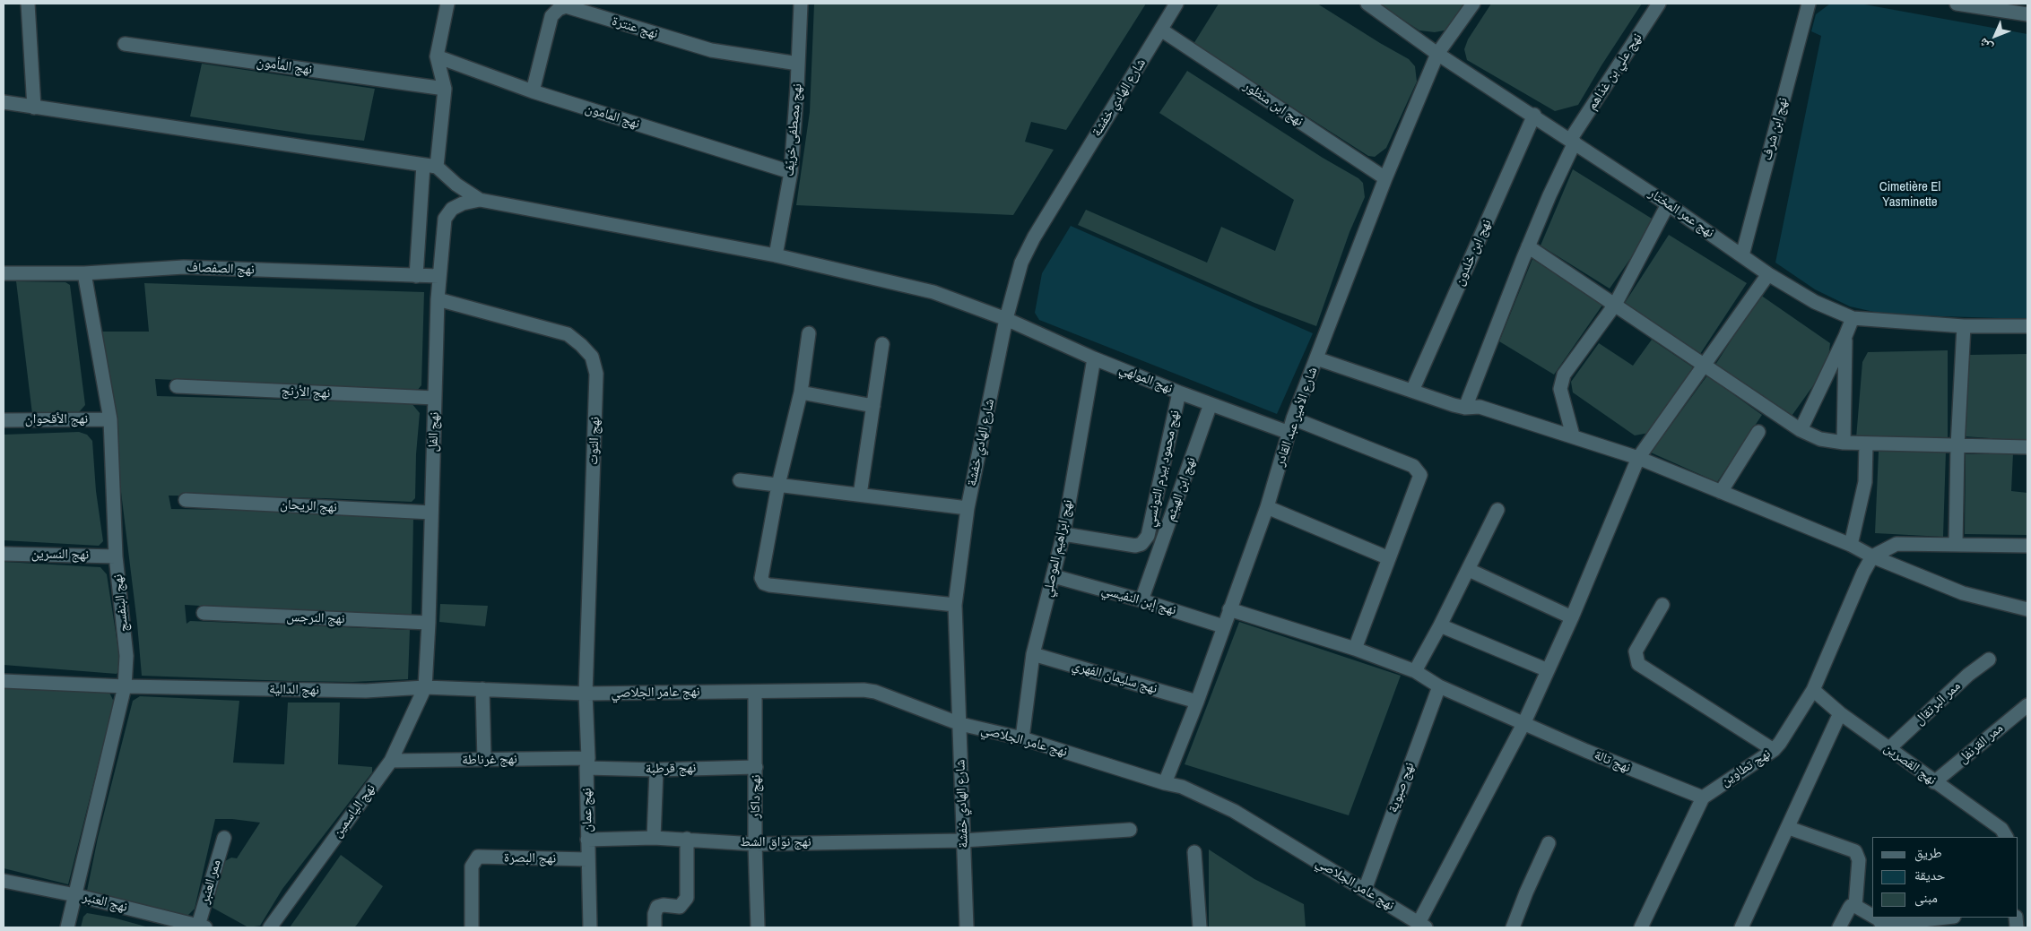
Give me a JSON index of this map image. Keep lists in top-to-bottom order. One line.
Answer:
{"streets":{"street":["نهج عنترة","نهج المأمون","نهج علي بن غذاهم","شارع الهادي خفشة","نهج ابن منظور","نهج المامون","نهج ابن شرف","نهج مصطفى خريّف","نهج عمر المختار","نهج ابن خلدون","نهج الصفصاف","نهج المولهي","نهج الأرنج","شارع الأمير عبد القادر","نهج الأقحوان","نهج الفل","نهج التوت","نهج محمود بيرم التونسي","نهج ابن الهيثم","نهج الريحان","نهج ابراهيم الموصلي","نهج النسرين","نهج إبن النفيسي","نهج البنفسج","نهج النرجس","نهج سليمان الفهري","نهج الدالية","نهج عامر الجلاصي","ممر البرتقال","ممر القرنفل","نهج غرناطة","نهج تالة","نهج القصرين","نهج تطاوين","نهج قرطبة","نهج صبوية","نهج داكار","نهج عمان","نهج الياسمين","نهج نواق الشط","نهج البصرة","ممر العنبر","نهج العنبر"]},"crossings":[["نهج عنترة","نهج المامون"],["نهج عنترة","نهج مصطفى خريّف"],["نهج علي بن غذاهم","نهج عمر المختار"],["شارع الهادي خفشة","نهج ابن منظور"],["شارع الهادي خفشة","نهج المولهي"],["شارع الهادي خفشة","نهج عامر الجلاصي"],["شارع الهادي خفشة","نهج نواق الشط"],["نهج ابن منظور","شارع الأمير عبد القادر"],["نهج المامون","نهج مصطفى خريّف"],["نهج ابن شرف","نهج عمر المختار"],["نهج مصطفى خريّف","نهج المولهي"],["نهج عمر المختار","نهج ابن خلدون"],["نهج عمر المختار","شارع الأمير عبد القادر"],["نهج الصفصاف","نهج الفل"],["نهج الصفصاف","نهج البنفسج"],["نهج المولهي","شارع الأمير عبد القادر"],["نهج المولهي","نهج الفل"],["نهج المولهي","نهج محمود بيرم التونسي"],["نهج المولهي","نهج ابن الهيثم"],["نهج المولهي","نهج ابراهيم الموصلي"],["نهج الأرنج","نهج الفل"],["شارع الأمير عبد القادر","نهج إبن النفيسي"],["شارع الأمير عبد القادر","نهج سليمان الفهري"],["شارع الأمير عبد القادر","نهج عامر الجلاصي"],["شارع الأمير عبد القادر","نهج تالة"],["نهج الأقحوان","نهج البنفسج"],["نهج الفل","نهج التوت"],["نهج الفل","نهج الريحان"],["نهج الفل","نهج النرجس"],["نهج الفل","نهج الدالية"],["نهج الفل","نهج الياسمين"],["نهج التوت","نهج الدالية"],["نهج التوت","نهج عامر الجلاصي"],["نهج التوت","نهج عمان"],["نهج محمود بيرم التونسي","نهج ابراهيم الموصلي"],["نهج ابن الهيثم","نهج إبن النفيسي"],["نهج ابراهيم الموصلي","نهج إبن النفيسي"],["نهج ابراهيم الموصلي","نهج سليمان الفهري"],["نهج ابراهيم الموصلي","نهج عامر الجلاصي"],["نهج النسرين","نهج البنفسج"],["نهج البنفسج","نهج الدالية"],["نهج البنفسج","نهج العنبر"],["نهج الدالية","نهج عامر الجلاصي"],["نهج الدالية","نهج عمان"],["نهج الدالية","نهج الياسمين"],["نهج عامر الجلاصي","نهج صبوية"],["نهج عامر الجلاصي","نهج داكار"],["نهج عامر الجلاصي","نهج عمان"],["ممر البرتقال","نهج القصرين"],["ممر القرنفل","نهج القصرين"],["نهج غرناطة","نهج قرطبة"],["نهج غرناطة","نهج عمان"],["نهج غرناطة","نهج الياسمين"],["نهج تالة","نهج تطاوين"],["نهج تالة","نهج صبوية"],["نهج القصرين","نهج تطاوين"],["نهج قرطبة","نهج داكار"],["نهج قرطبة","نهج عمان"],["نهج داكار","نهج نواق الشط"],["نهج عمان","نهج نواق الشط"],["نهج عمان","نهج البصرة"],["ممر العنبر","نهج العنبر"]],"parks":["Cimetière El Yasminette"],"legend":["طريق","حديقة","مبنى"],"north":"bottom left"}
